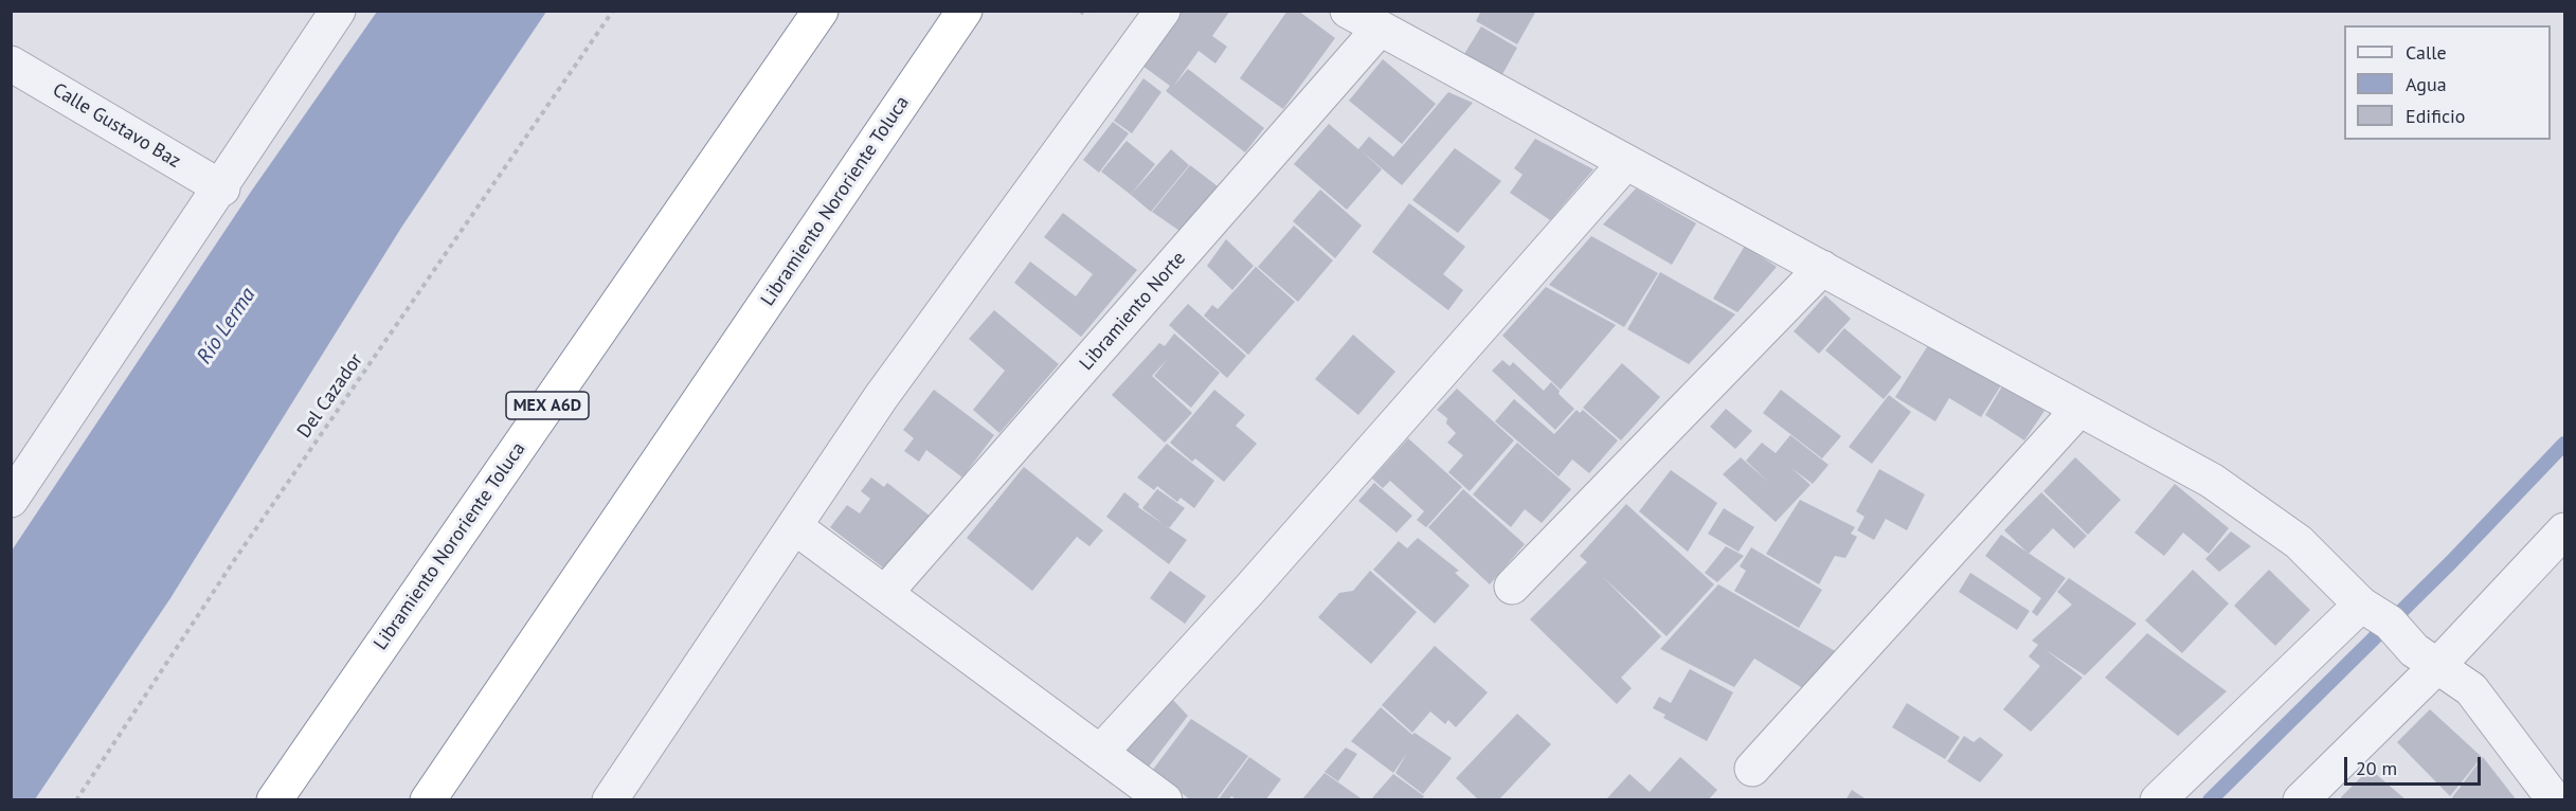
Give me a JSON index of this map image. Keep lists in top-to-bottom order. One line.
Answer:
{"streets":{"highway":["Libramiento Nororiente Toluca","MEX A6D"],"street":["Calle Gustavo Baz","Libramiento Norte"],"path":["Del Cazador"]},"water":["Río Lerma"],"legend":["Calle","Agua","Edificio"],"scale_bar":"20 m"}
